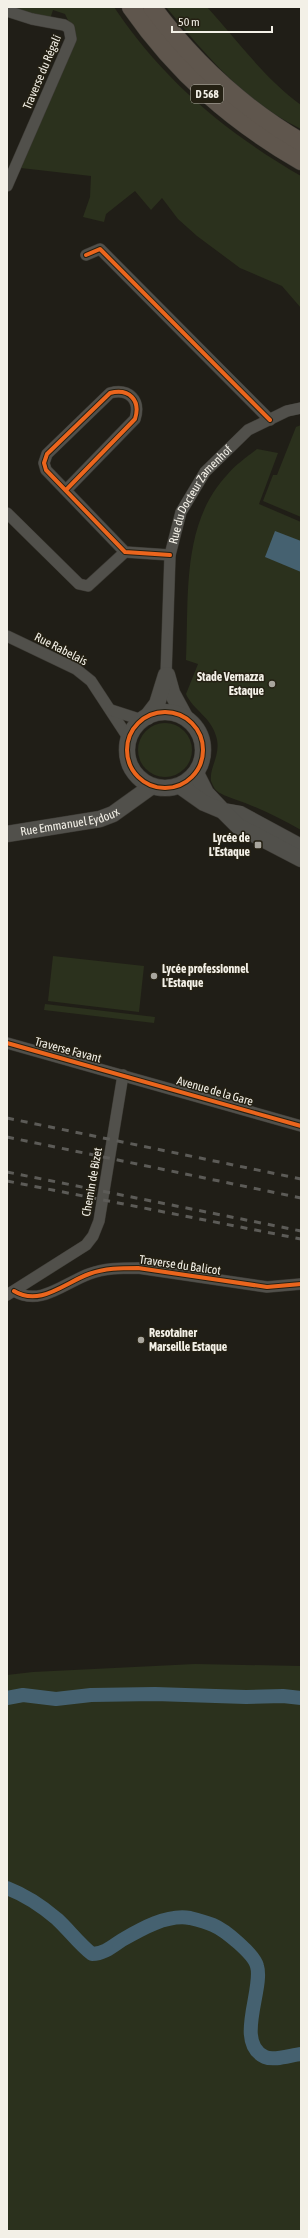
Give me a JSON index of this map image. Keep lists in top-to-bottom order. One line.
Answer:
{"streets":{"main road":["D 568"],"street":["Traverse du Régali","Rue du Docteur Zamenhof","Rue Rabelais","Rue Emmanuel Eydoux","Traverse Favant","Avenue de la Gare","Chemin de Bizet","Traverse du Balicot"]},"crossings":[["Rue du Docteur Zamenhof","Rue Rabelais"],["Rue du Docteur Zamenhof","Rue Emmanuel Eydoux"],["Rue Rabelais","Rue Emmanuel Eydoux"],["Traverse Favant","Avenue de la Gare"],["Traverse Favant","Chemin de Bizet"],["Avenue de la Gare","Chemin de Bizet"],["Chemin de Bizet","Traverse du Balicot"]],"places":{"other":["Stade Vernazza Estaque","Lycée professionnel L'Estaque","Resotainer Marseille Estaque"],"transit":["Lycée de L'Estaque"]},"scale_bar":"50 m"}
